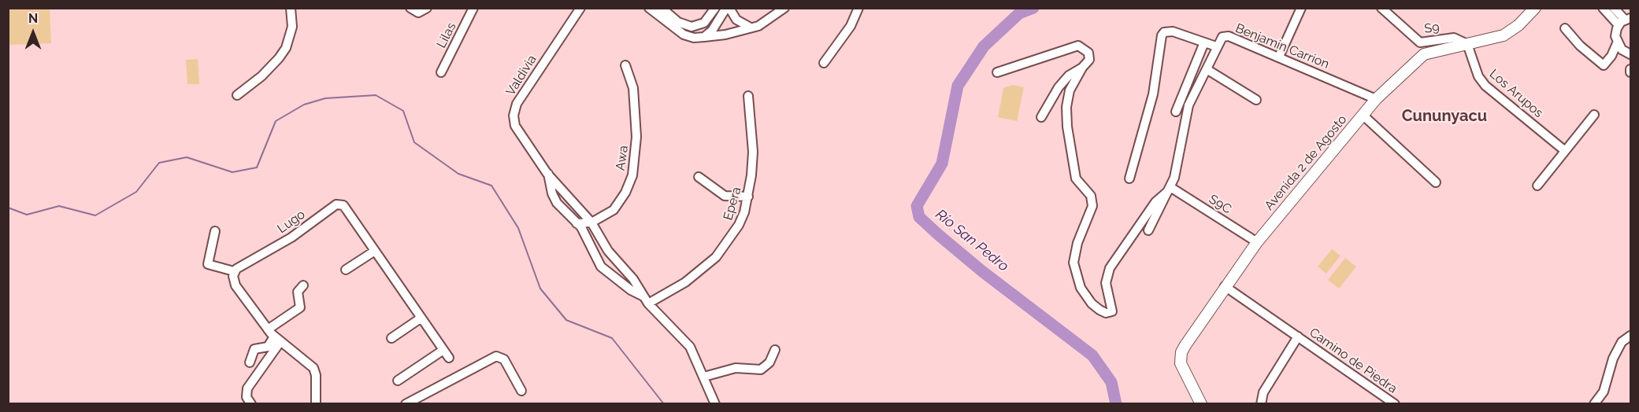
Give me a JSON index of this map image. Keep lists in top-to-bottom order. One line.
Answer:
{"streets":{"main road":["Avenida 2 de Agosto"],"street":["S9","Lilas","Benjamin Carrion","Valdivia","Los Arupos","Awa","Epera","S9C","Lugo","Camino de Piedra"]},"crossings":[["S9","Los Arupos"],["S9","Avenida 2 de Agosto"],["Benjamin Carrion","Avenida 2 de Agosto"],["Valdivia","Awa"],["Valdivia","Epera"],["Los Arupos","Avenida 2 de Agosto"],["Avenida 2 de Agosto","S9C"],["Avenida 2 de Agosto","Camino de Piedra"]],"districts":["Cununyacu"],"water":["Río San Pedro"],"north":"top"}
